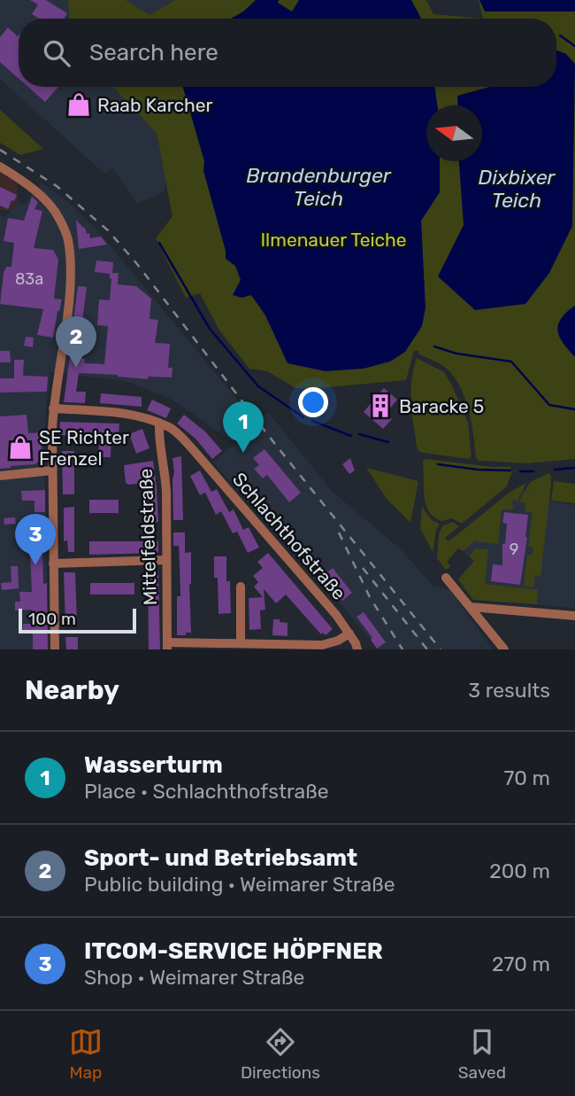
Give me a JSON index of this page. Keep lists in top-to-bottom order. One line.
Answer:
{"streets":{"street":["Schlachthofstraße","Mittelfeldstraße"]},"crossings":[["Schlachthofstraße","Mittelfeldstraße"]],"water":["Brandenburger Teich","Dixbixer Teich"],"parks":["Ilmenauer Teiche"],"places":{"shop":["Raab Karcher","SE Richter Frenzel"],"building":["Baracke 5"]},"house_numbers":["83a","9"],"scale_bar":"100 m","north":"left","page":{"search":"Search here","pins":["2","1","3"],"scale":"100 m","heading":["Nearby","3 results"],"list":[{"mark":"1","name":"Wasserturm","note":"Place · Schlachthofstraße","value":"70 m"},{"mark":"2","name":"Sport- und Betriebsamt","note":"Public building · Weimarer Straße","value":"200 m"},{"mark":"3","name":"ITCOM-SERVICE HÖPFNER","note":"Shop · Weimarer Straße","value":"270 m"}],"nav":["Map","Directions","Saved"]}}
